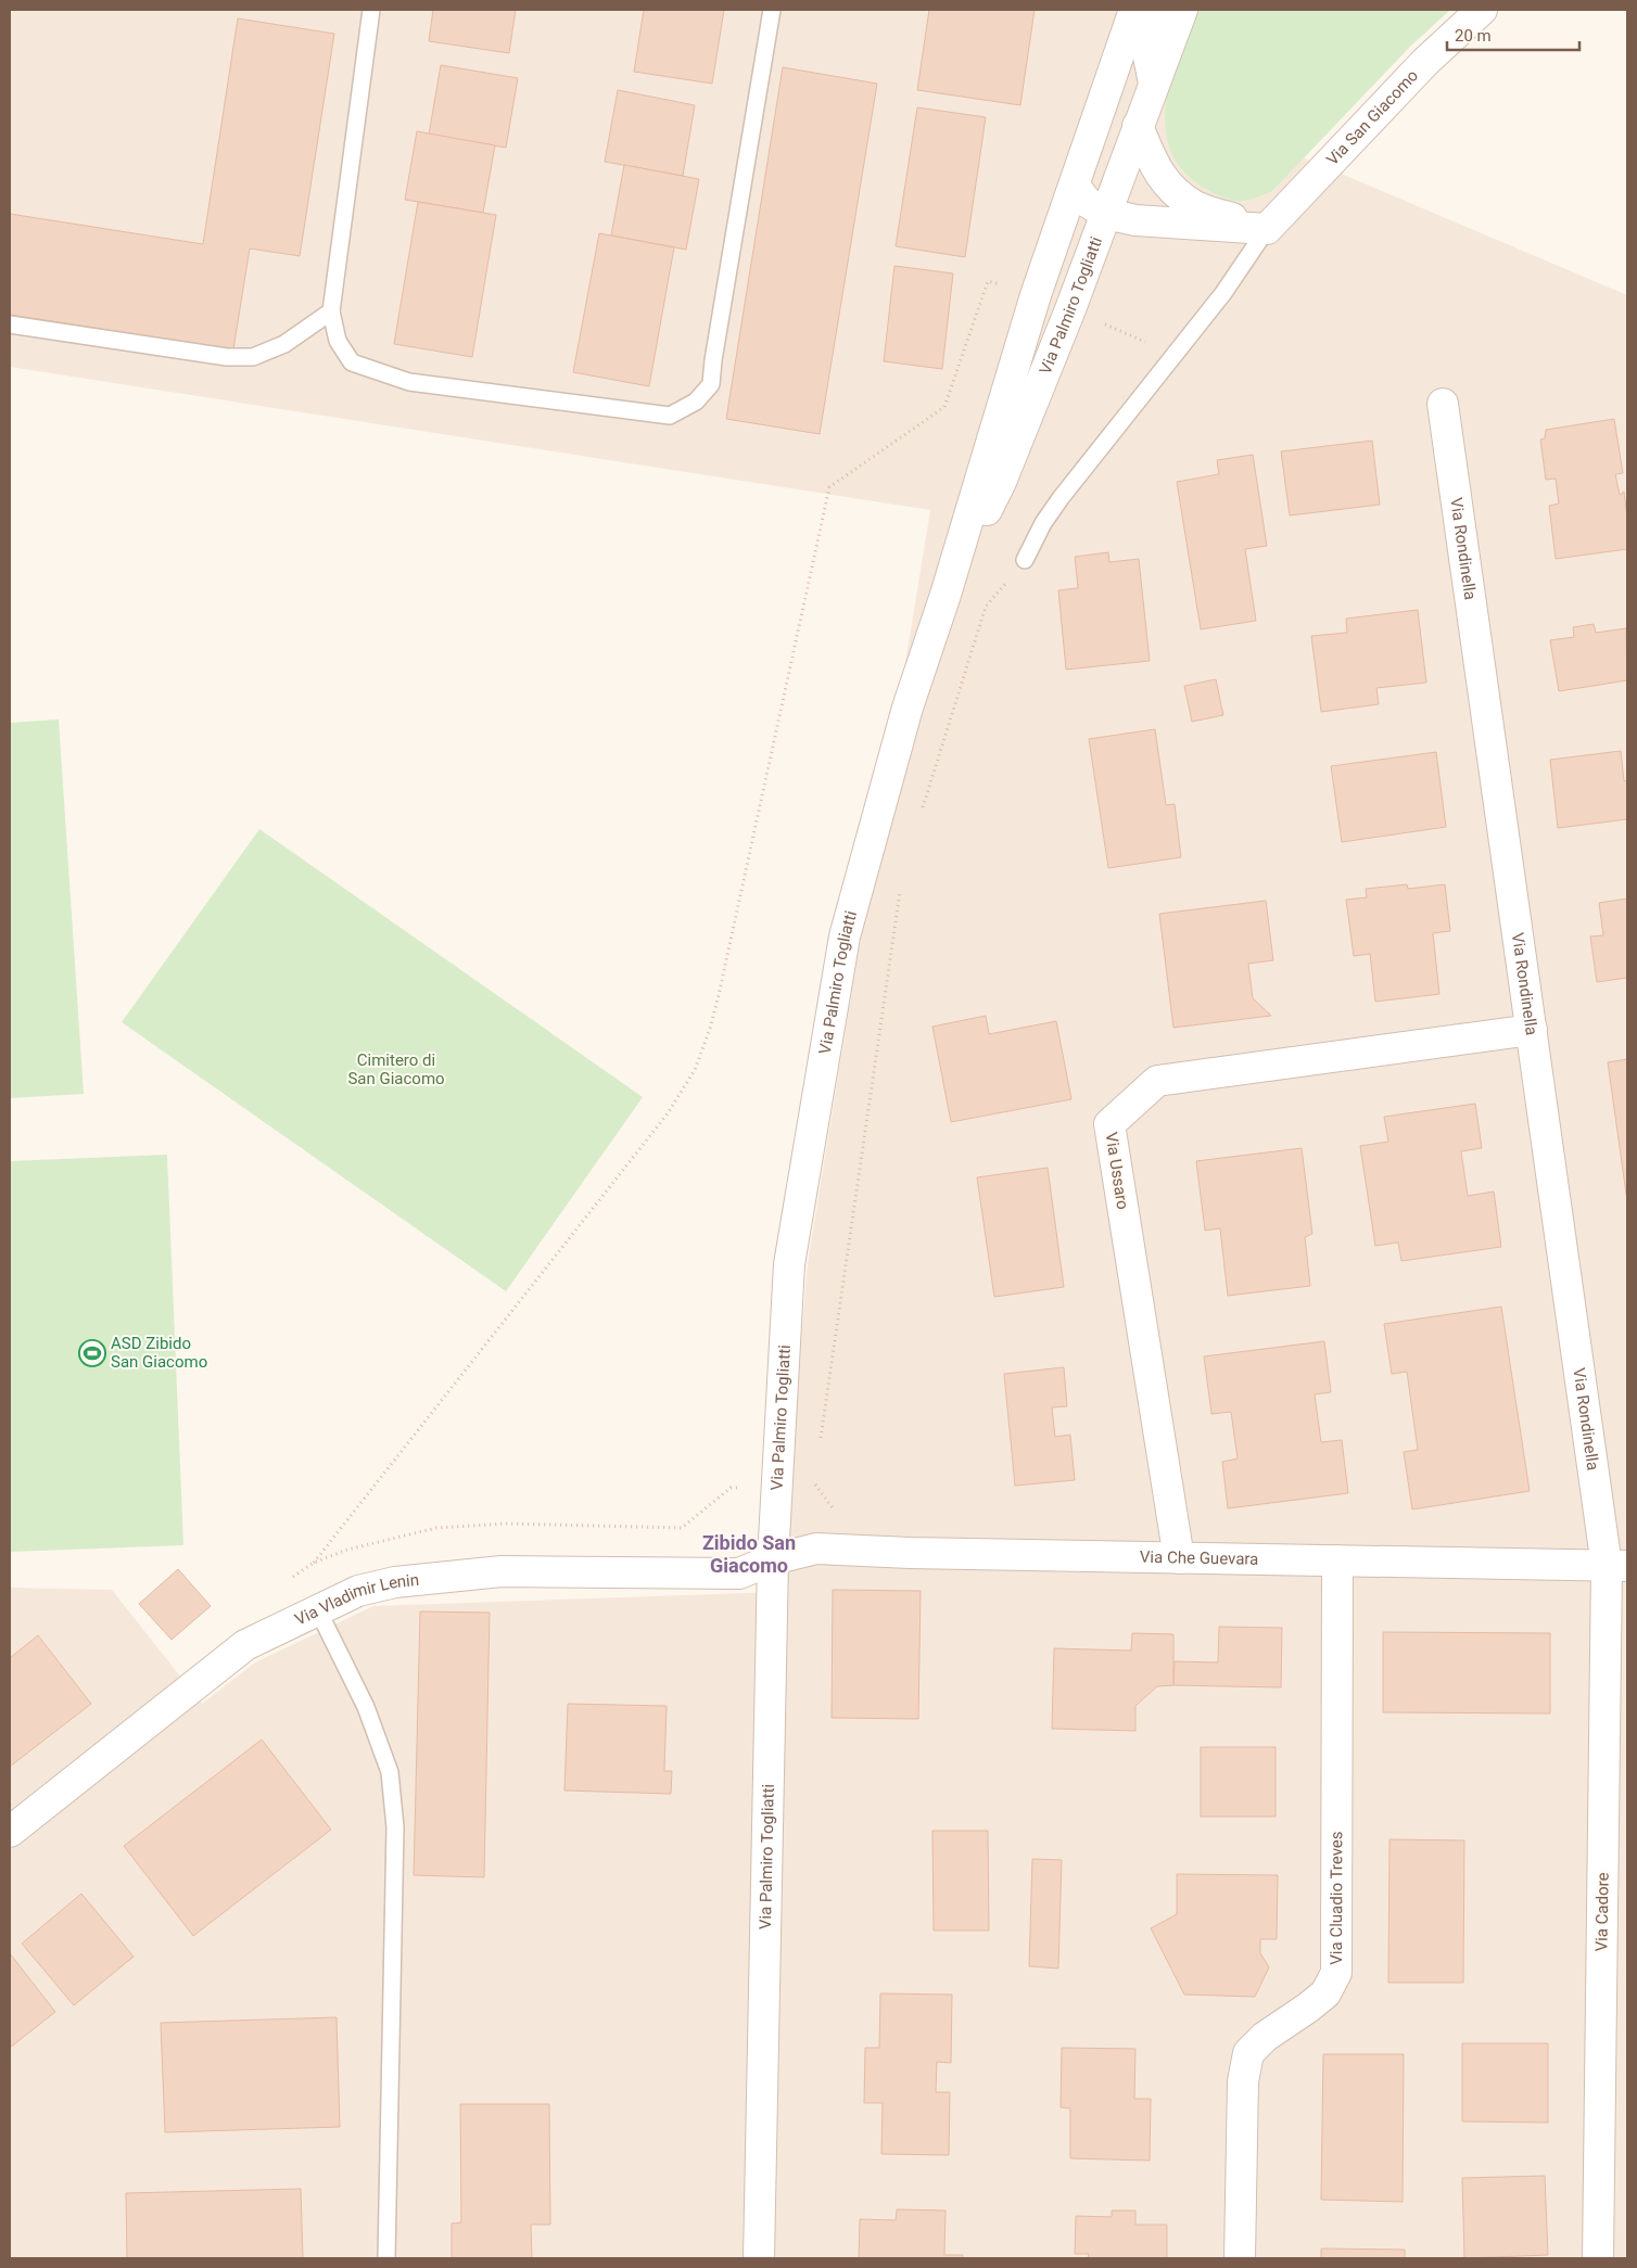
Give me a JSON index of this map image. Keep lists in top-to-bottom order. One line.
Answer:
{"streets":{"street":["Via San Giacomo","Via Palmiro Togliatti","Via Rondinella","Via Ussaro","Via Che Guevara","Via Vladimir Lenin","Via Cluadio Treves","Via Cadore"]},"crossings":[["Via Palmiro Togliatti","Via Che Guevara"],["Via Palmiro Togliatti","Via Vladimir Lenin"],["Via Rondinella","Via Ussaro"],["Via Rondinella","Via Che Guevara"],["Via Rondinella","Via Cadore"],["Via Ussaro","Via Che Guevara"],["Via Che Guevara","Via Vladimir Lenin"],["Via Che Guevara","Via Cluadio Treves"],["Via Che Guevara","Via Cadore"]],"districts":["Zibido San Giacomo"],"parks":["Cimitero di San Giacomo"],"places":{"sports":["ASD Zibido San Giacomo"]},"scale_bar":"20 m"}
